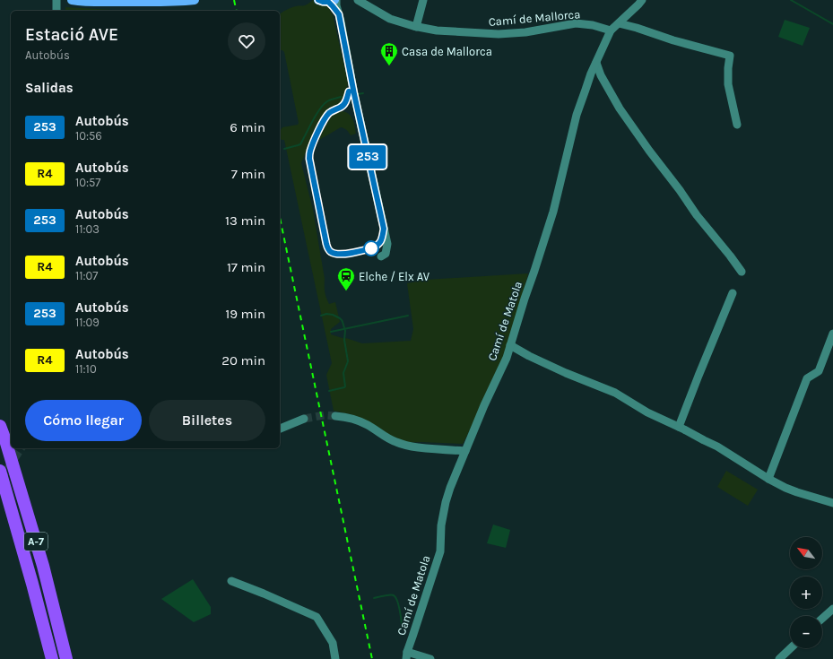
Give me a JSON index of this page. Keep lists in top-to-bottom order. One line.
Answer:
{"streets":{"highway":["A-7"],"street":["Camí de Mallorca","Camí de Matola"]},"crossings":[["Camí de Mallorca","Camí de Matola"]],"places":{"building":["Casa de Mallorca"],"station":["Elche / Elx AV"]},"lines":["bus line 253"],"north":"top left","page":{"on_map":"253","heading":[["Estació AVE","Autobús"],"Salidas"],"list":[{"mark":"253","name":"Autobús","note":"10:56","value":"6 min"},{"mark":"R4","name":"Autobús","note":"10:57","value":"7 min"},{"mark":"253","name":"Autobús","note":"11:03","value":"13 min"},{"mark":"R4","name":"Autobús","note":"11:07","value":"17 min"},{"mark":"253","name":"Autobús","note":"11:09","value":"19 min"},{"mark":"R4","name":"Autobús","note":"11:10","value":"20 min"}],"buttons":["Cómo llegar","Billetes"],"map_buttons":["+","−"]}}
